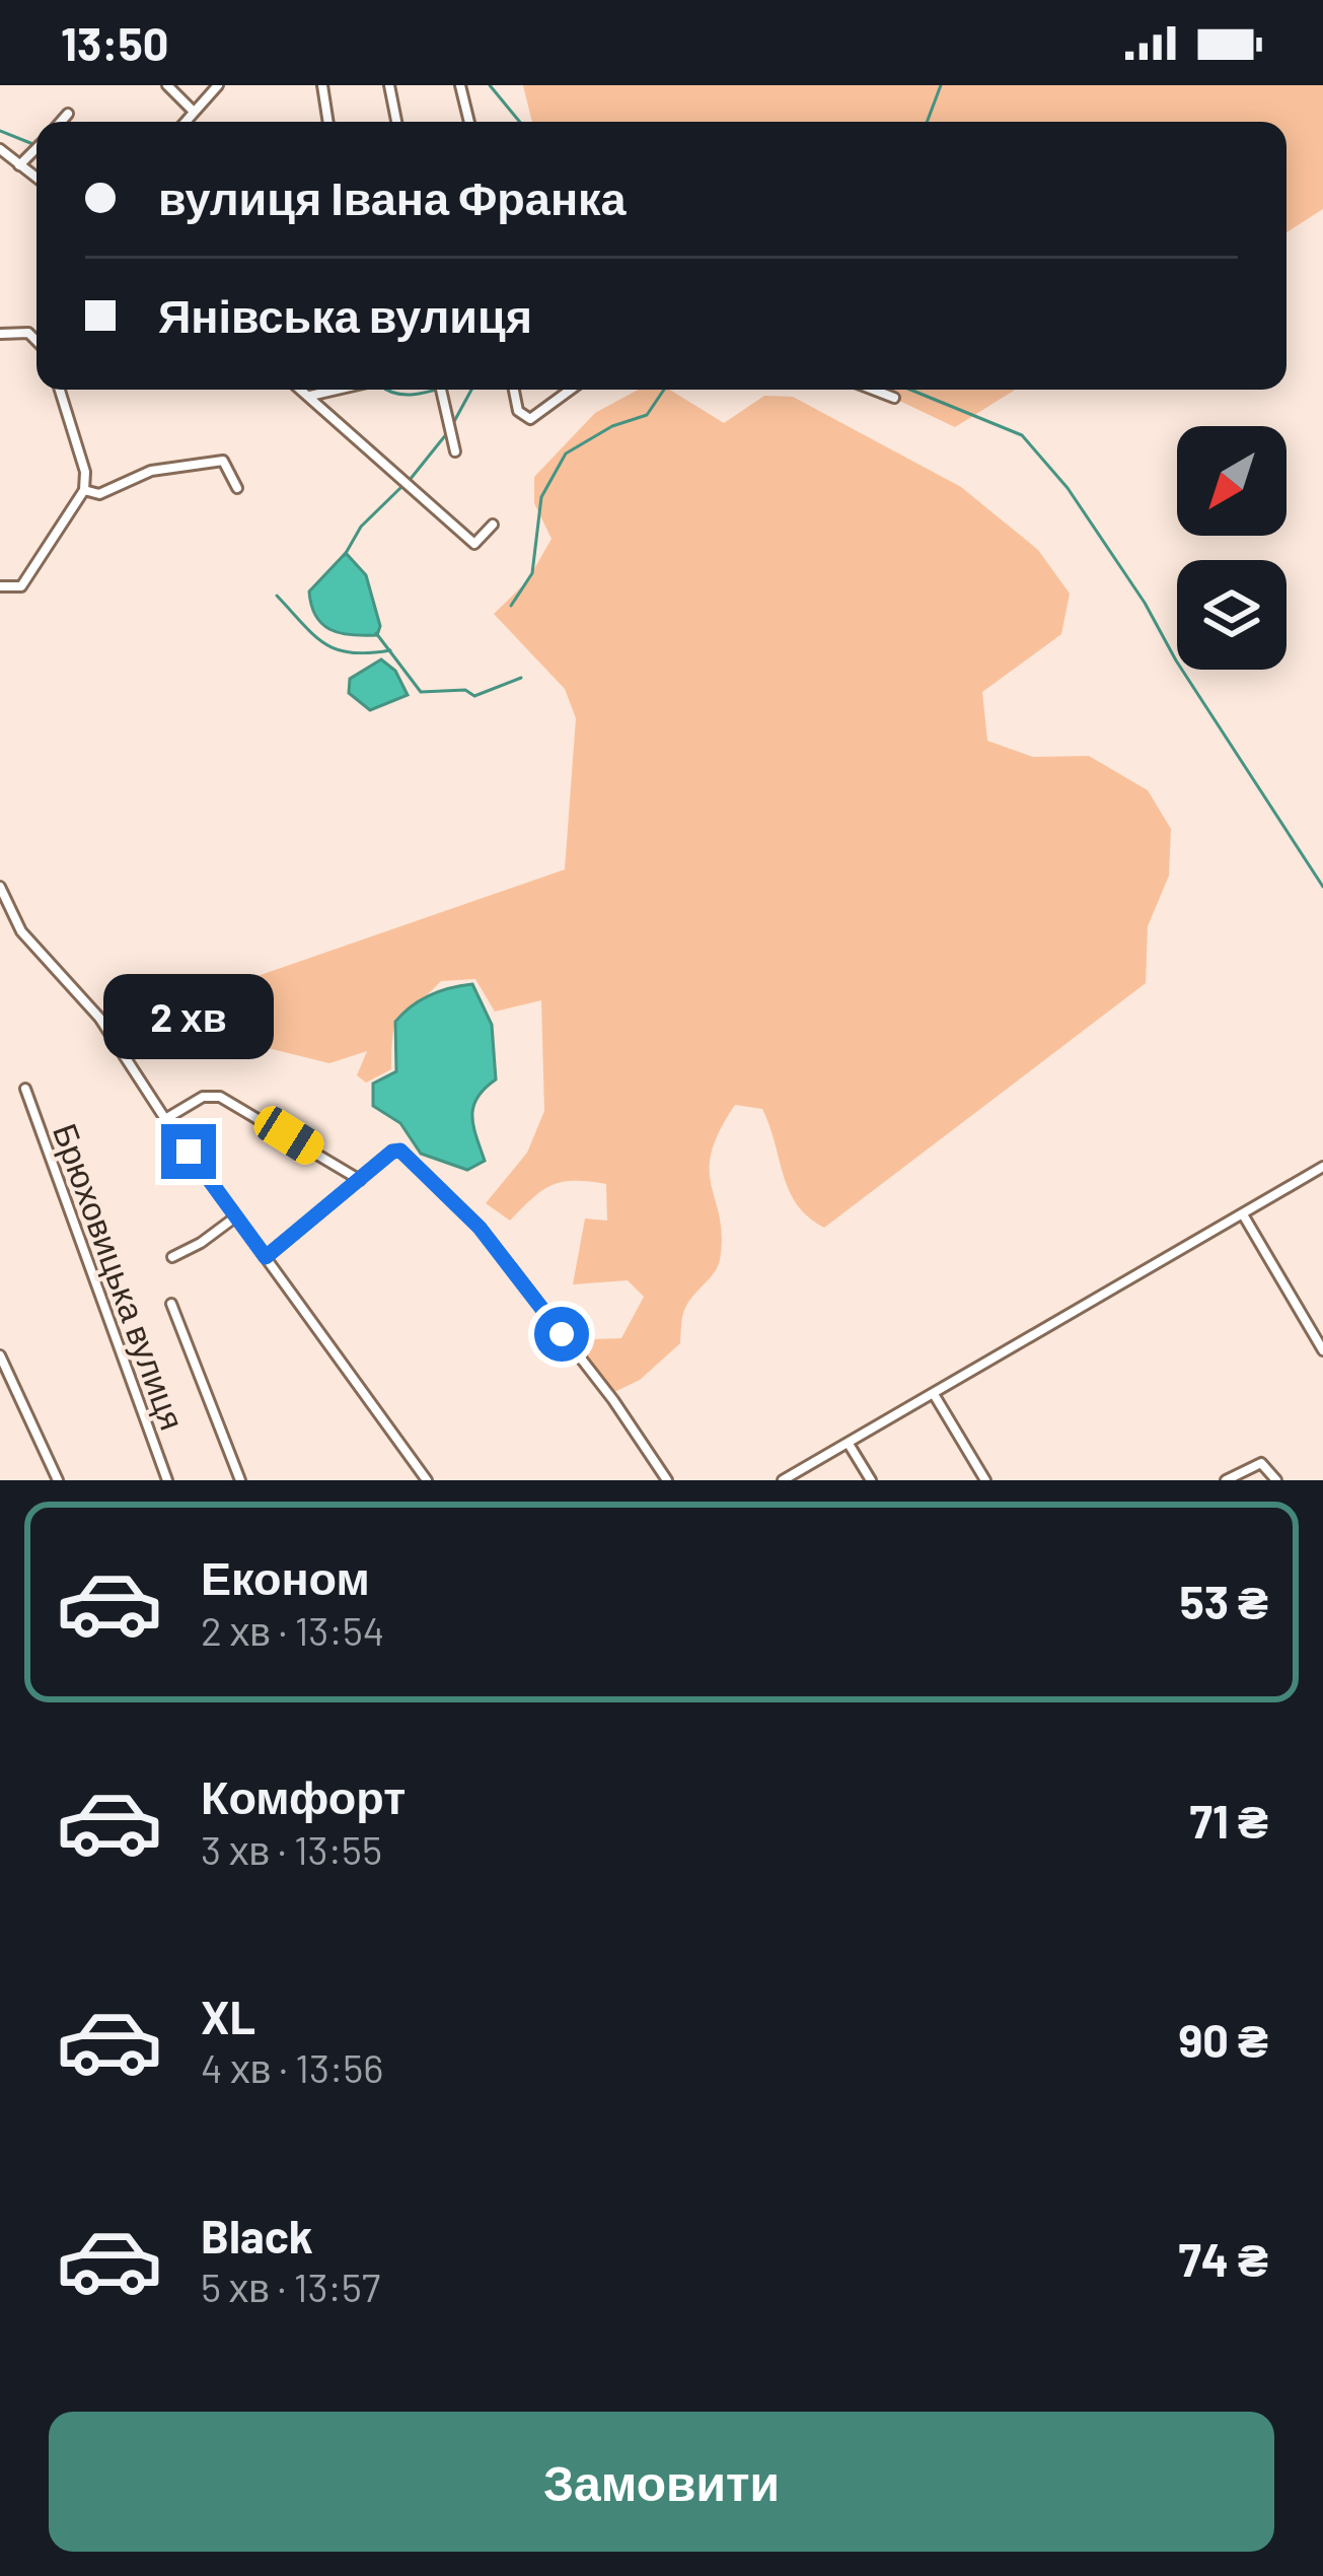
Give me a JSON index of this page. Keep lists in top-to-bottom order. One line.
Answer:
{"streets":{"street":["Брюховицька вулиця"]},"north":"bottom left","page":{"status":"13:50","banner":["вулиця Івана Франка","Янівська вулиця"],"bubble":"2 хв","list":[{"name":"Економ","note":"2 хв · 13:54","value":"53 ₴"},{"name":"Комфорт","note":"3 хв · 13:55","value":"71 ₴"},{"name":"XL","note":"4 хв · 13:56","value":"90 ₴"},{"name":"Black","note":"5 хв · 13:57","value":"74 ₴"}],"buttons":"Замовити"}}
